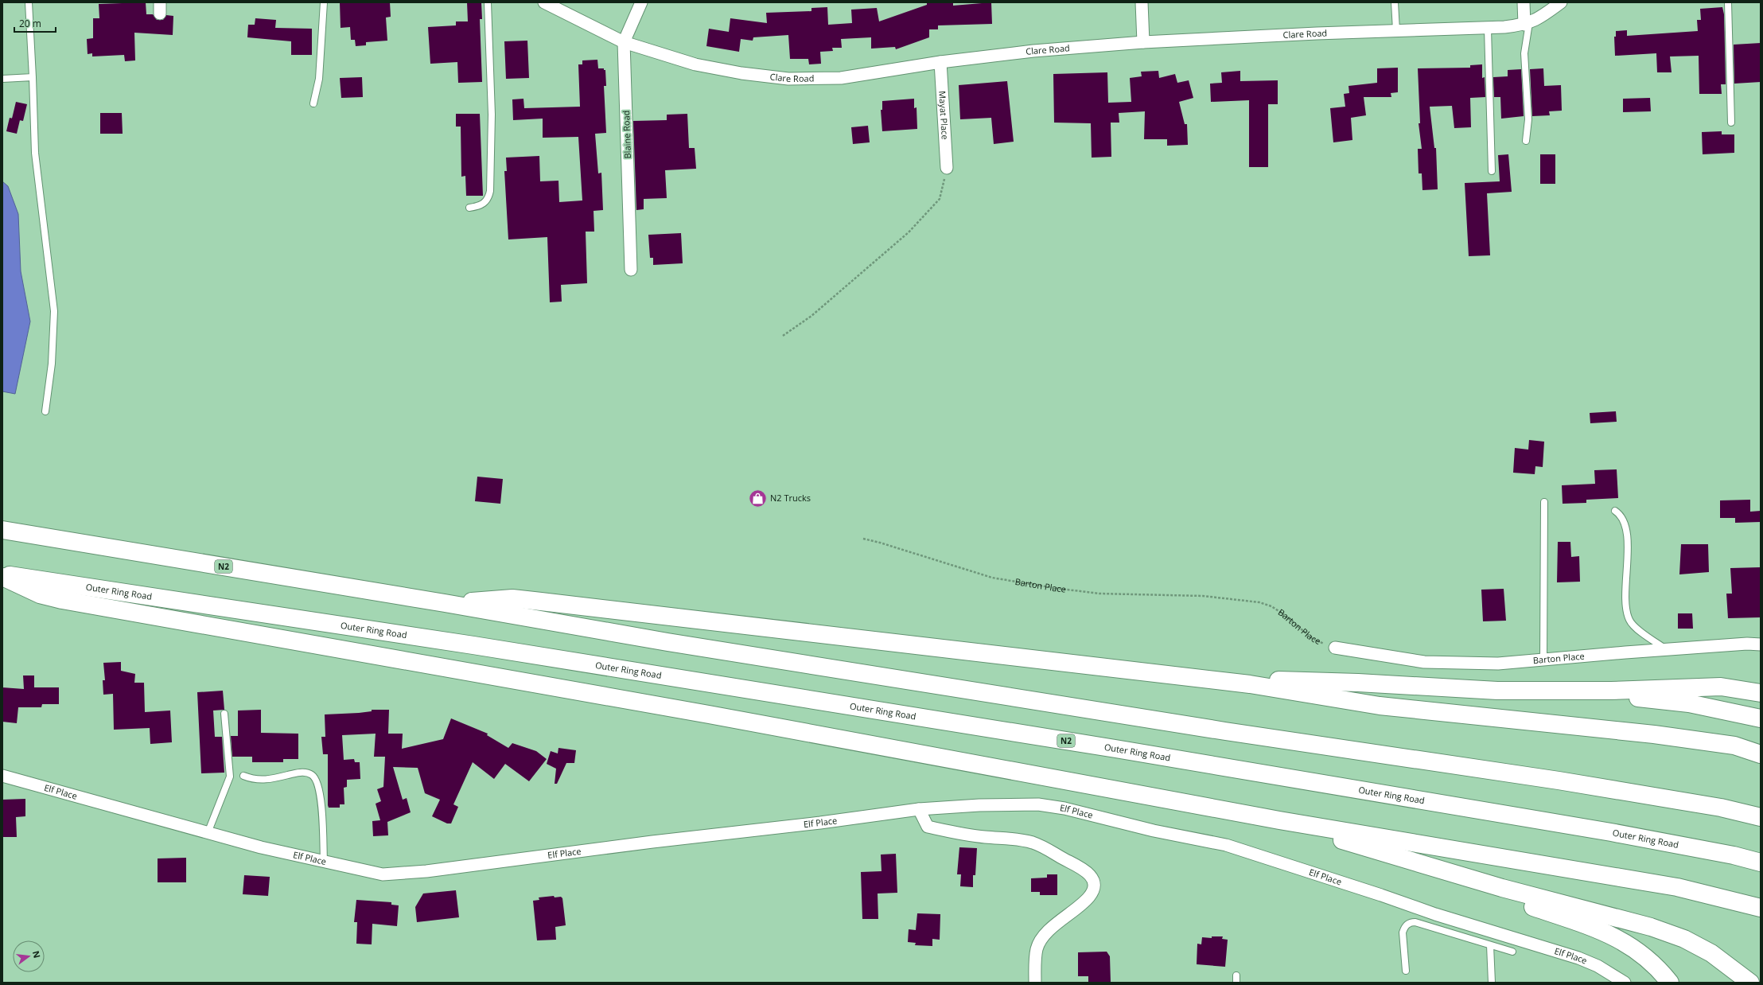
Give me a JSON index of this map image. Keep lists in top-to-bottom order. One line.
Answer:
{"streets":{"highway":["N2","Outer Ring Road"],"street":["Clare Road","Mayat Place","Blaine Road","Barton Place","Elf Place"]},"crossings":[["Clare Road","Mayat Place"],["Clare Road","Blaine Road"]],"places":{"shop":["N2 Trucks"]},"scale_bar":"20 m","north":"right"}
